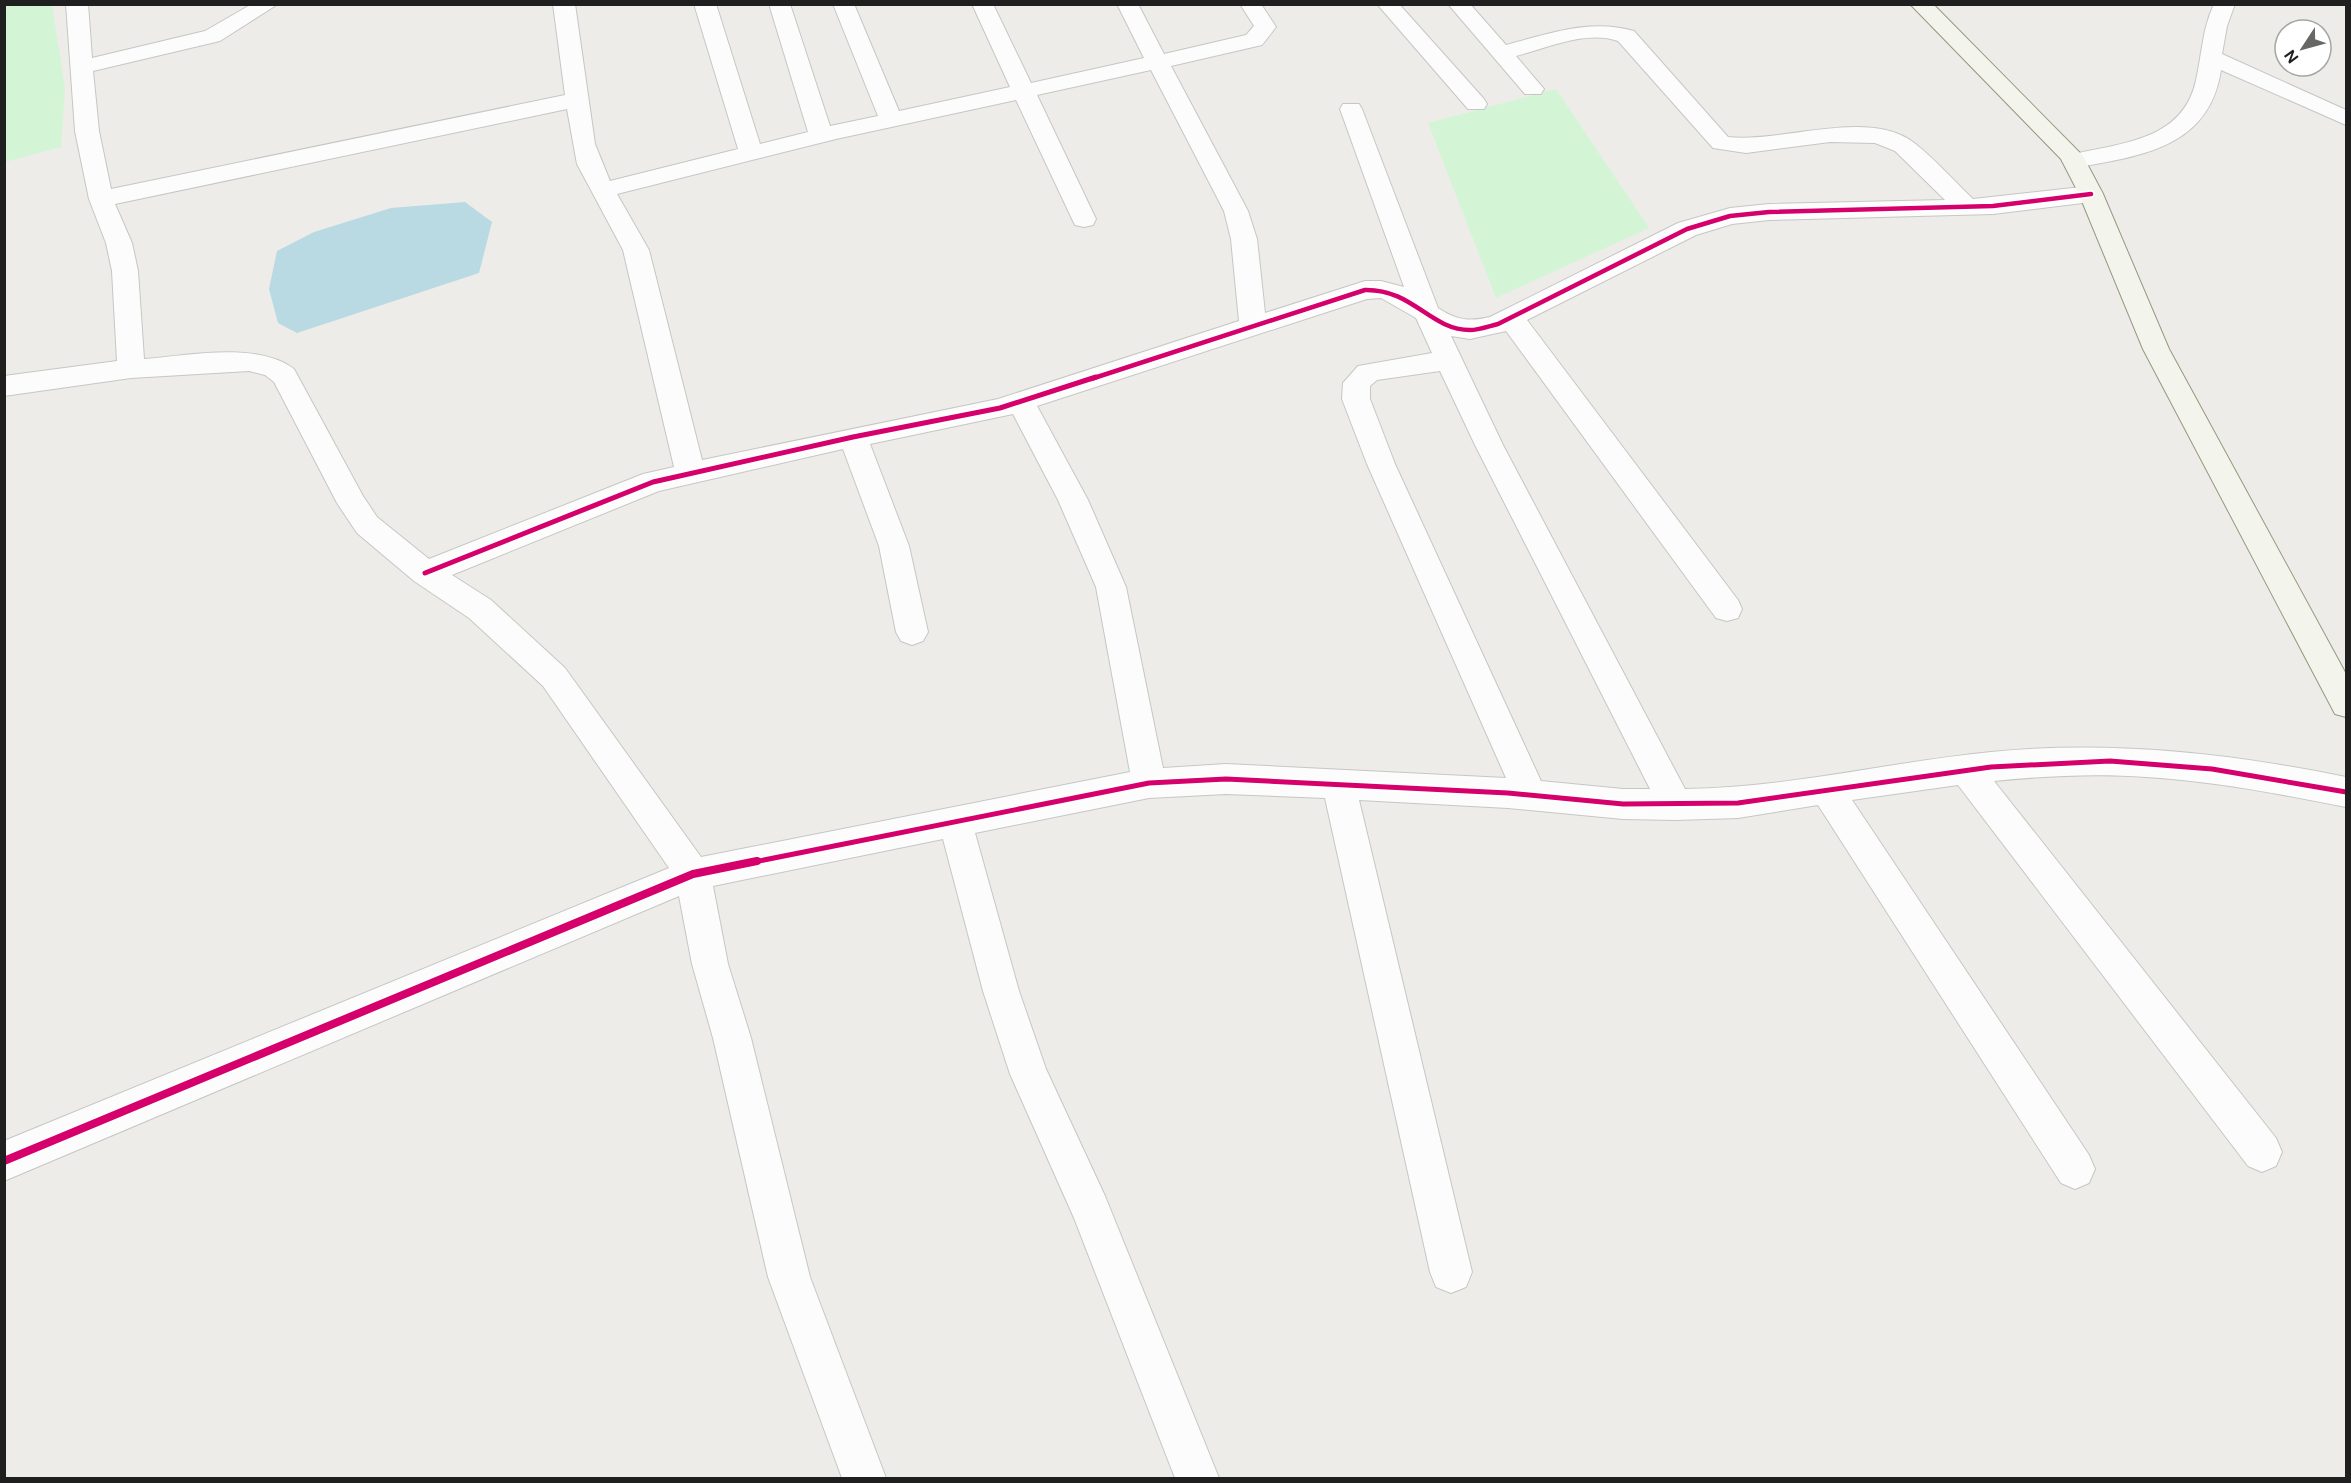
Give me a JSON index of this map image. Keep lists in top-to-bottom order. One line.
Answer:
{"north":"bottom left"}
